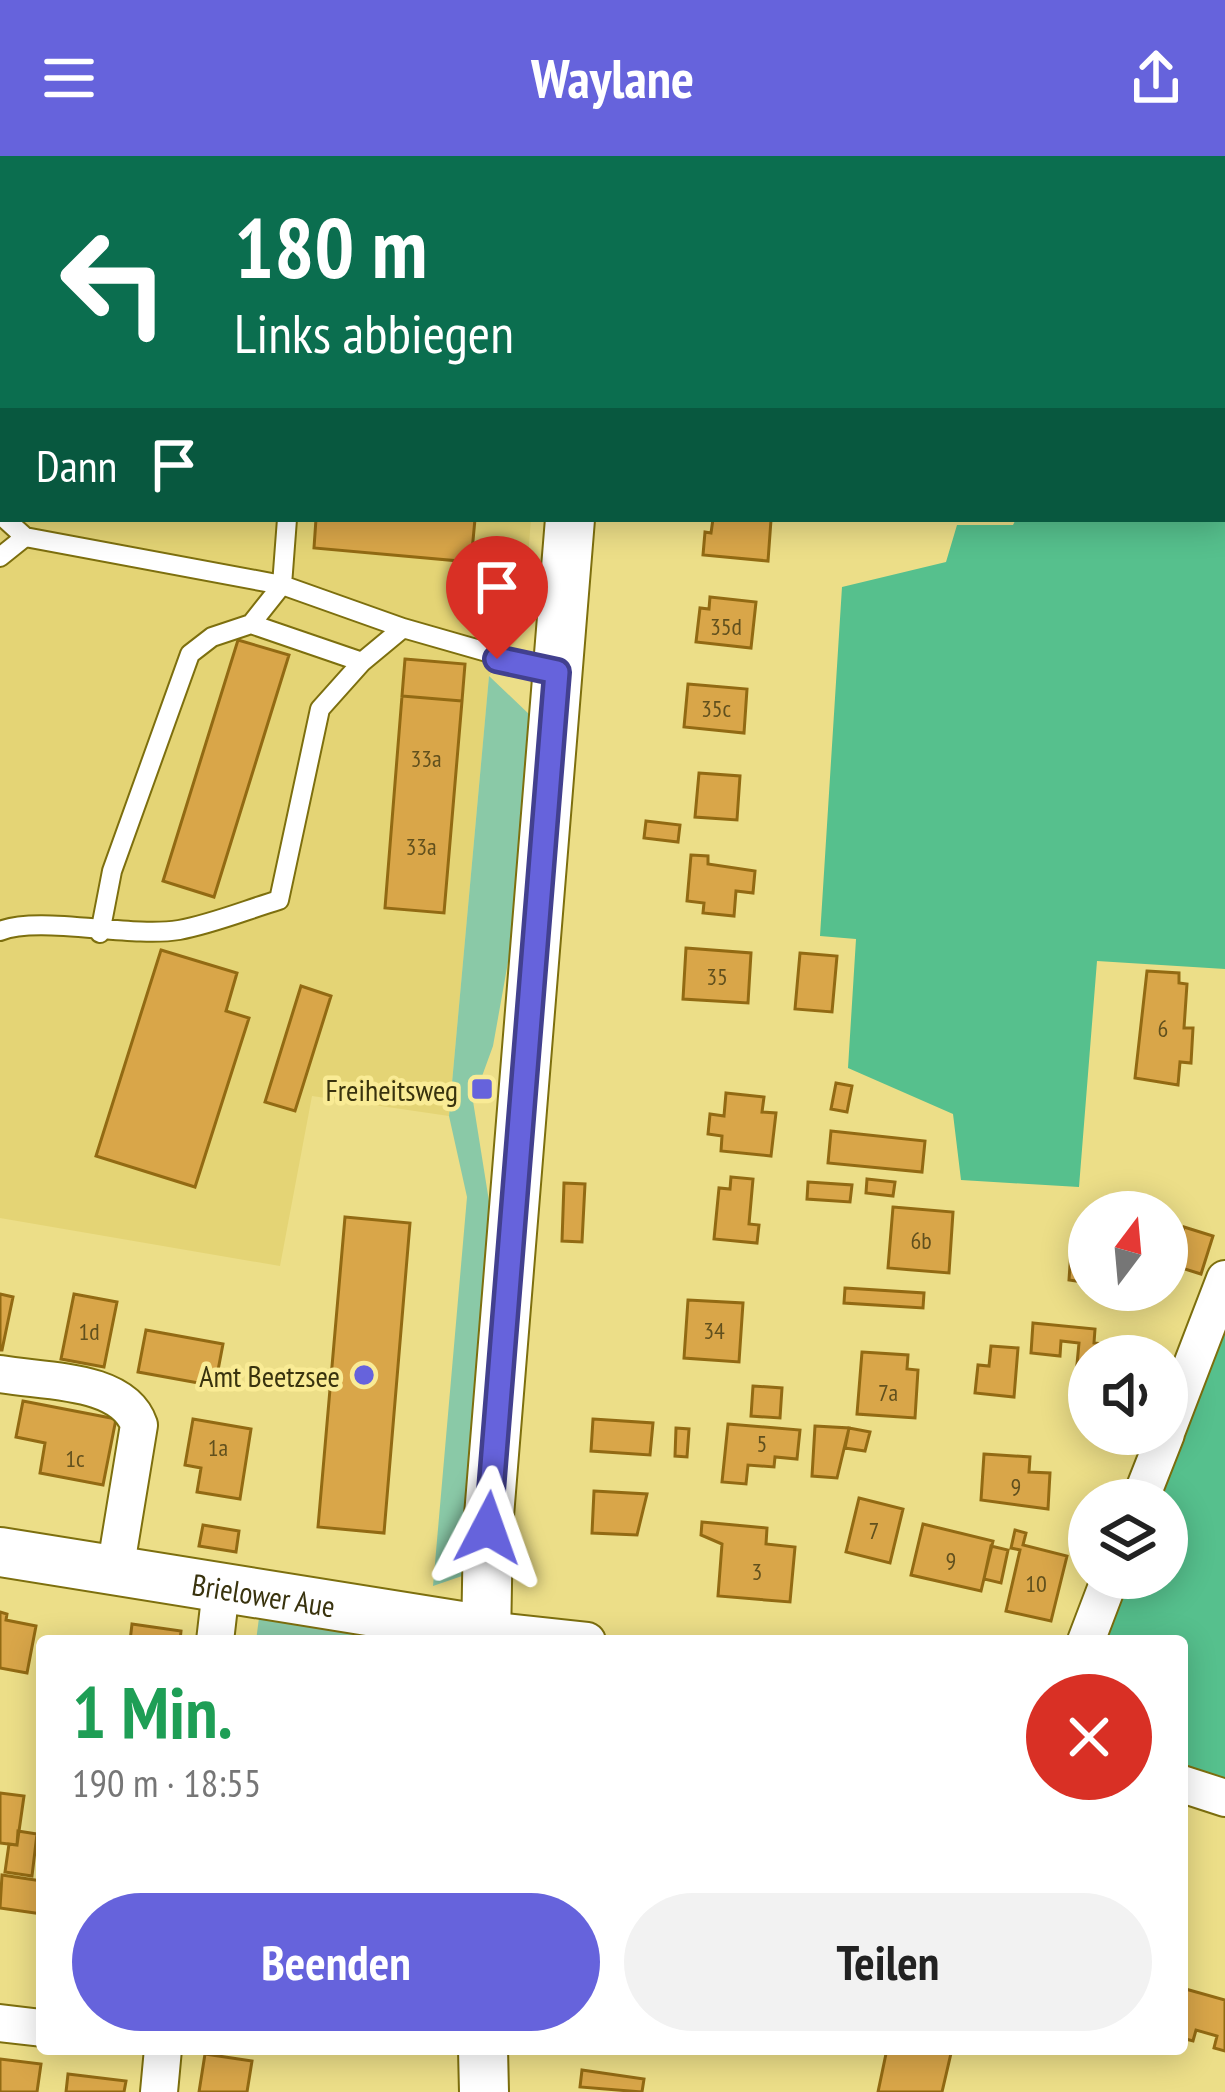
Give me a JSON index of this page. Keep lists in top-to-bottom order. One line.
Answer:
{"streets":{"main road":["Brielower Aue"]},"places":{"transit":["Freiheitsweg"],"other":["Amt Beetzsee"]},"house_numbers":["35d","35c","33a","33a","35","6","6b","34","1d","7a","5","1a","1c","9","7","9","3","10"],"north":"top","page":{"header":"Waylane","turn":["180 m","Links abbiegen"],"then":"Dann","heading":["1 Min.","190 m · 18:55"],"buttons":["Beenden","Teilen"]}}
